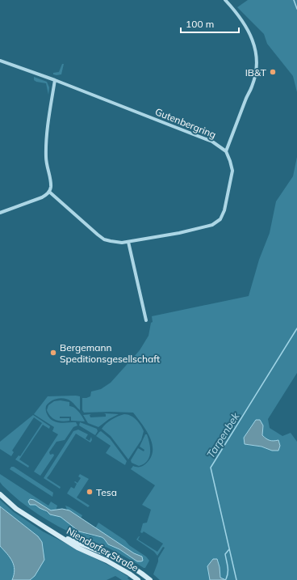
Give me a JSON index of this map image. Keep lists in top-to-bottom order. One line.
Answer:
{"streets":{"main road":["Niendorfer Straße"],"street":["Gutenbergring"]},"water":["Tarpenbek"],"places":["IB&T","Bergemann Speditionsgesellschaft","Tesa"],"scale_bar":"100 m"}
